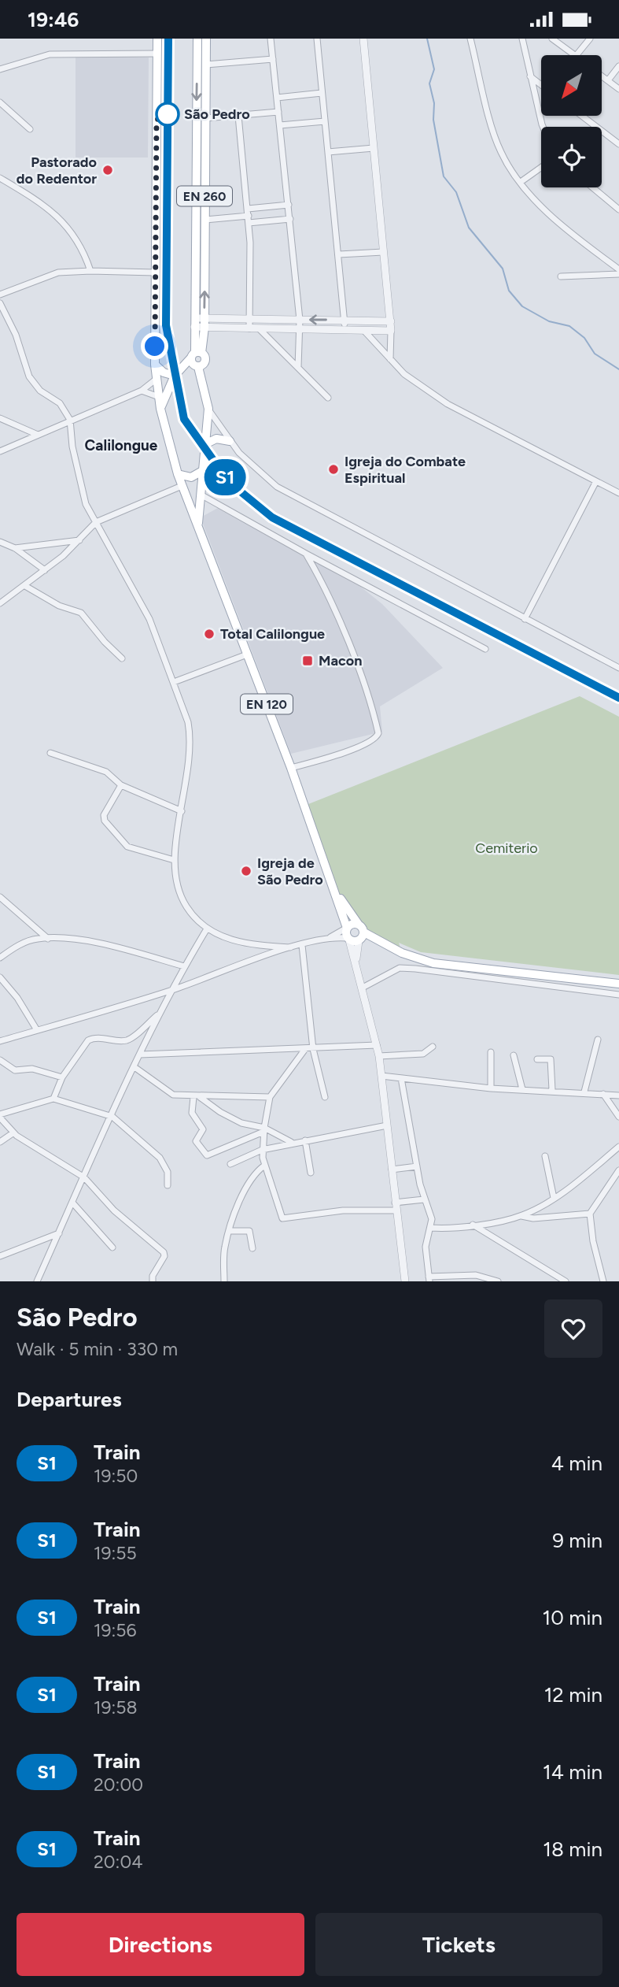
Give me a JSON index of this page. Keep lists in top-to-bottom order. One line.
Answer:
{"streets":{"main road":["EN 260","EN 120"]},"crossings":[["EN 260","EN 120"]],"districts":["Calilongue"],"parks":["Cemiterio"],"places":{"other":["São Pedro","Pastorado do Redentor","Igreja do Combate Espiritual","Total Calilongue","Igreja de São Pedro"],"transit":["Macon"]},"north":"bottom left","page":{"status":"19:46","on_map":"S1","heading":[["São Pedro","Walk · 5 min · 330 m"],"Departures"],"list":[{"mark":"S1","name":"Train","note":"19:50","value":"4 min"},{"mark":"S1","name":"Train","note":"19:55","value":"9 min"},{"mark":"S1","name":"Train","note":"19:56","value":"10 min"},{"mark":"S1","name":"Train","note":"19:58","value":"12 min"},{"mark":"S1","name":"Train","note":"20:00","value":"14 min"},{"mark":"S1","name":"Train","note":"20:04","value":"18 min"}],"buttons":["Directions","Tickets"]}}
